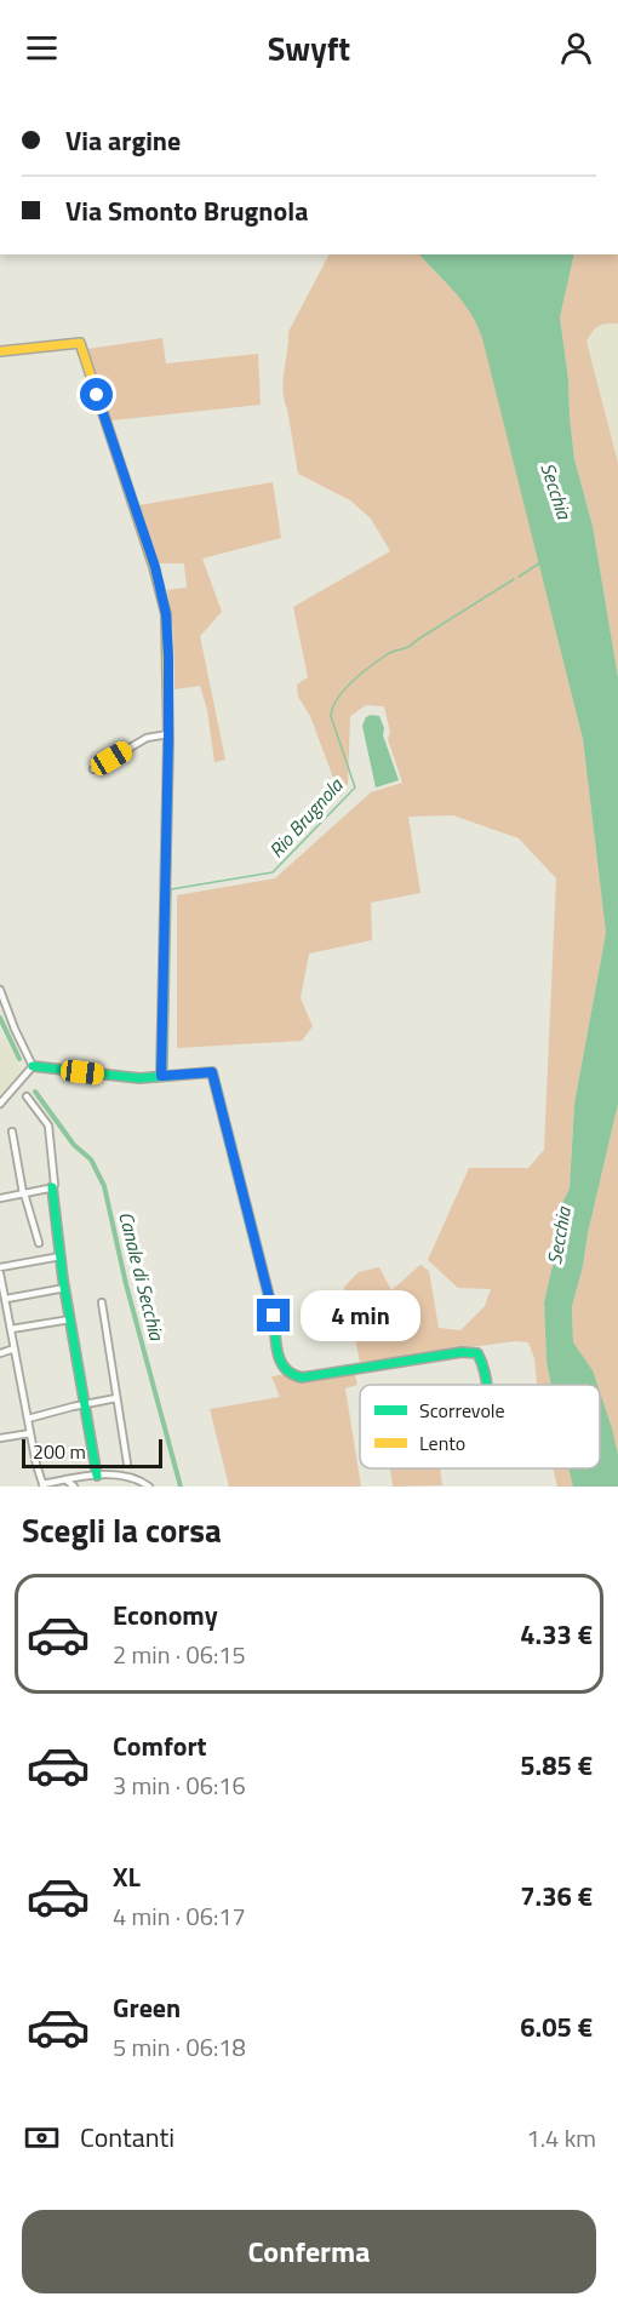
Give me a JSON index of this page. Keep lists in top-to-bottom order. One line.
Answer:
{"water":["Secchia","Rio Brugnola","Canale di Secchia"],"legend":["Scorrevole","Lento"],"scale_bar":"200 m","page":{"header":"Swyft","banner":["Via argine","Via Smonto Brugnola"],"bubble":"4 min","scale":"200 m","heading":"Scegli la corsa","list":[{"name":"Economy","note":"2 min · 06:15","value":"4.33 €"},{"name":"Comfort","note":"3 min · 06:16","value":"5.85 €"},{"name":"XL","note":"4 min · 06:17","value":"7.36 €"},{"name":"Green","note":"5 min · 06:18","value":"6.05 €"}],"pay":["Contanti","1.4 km"],"buttons":"Conferma"}}
